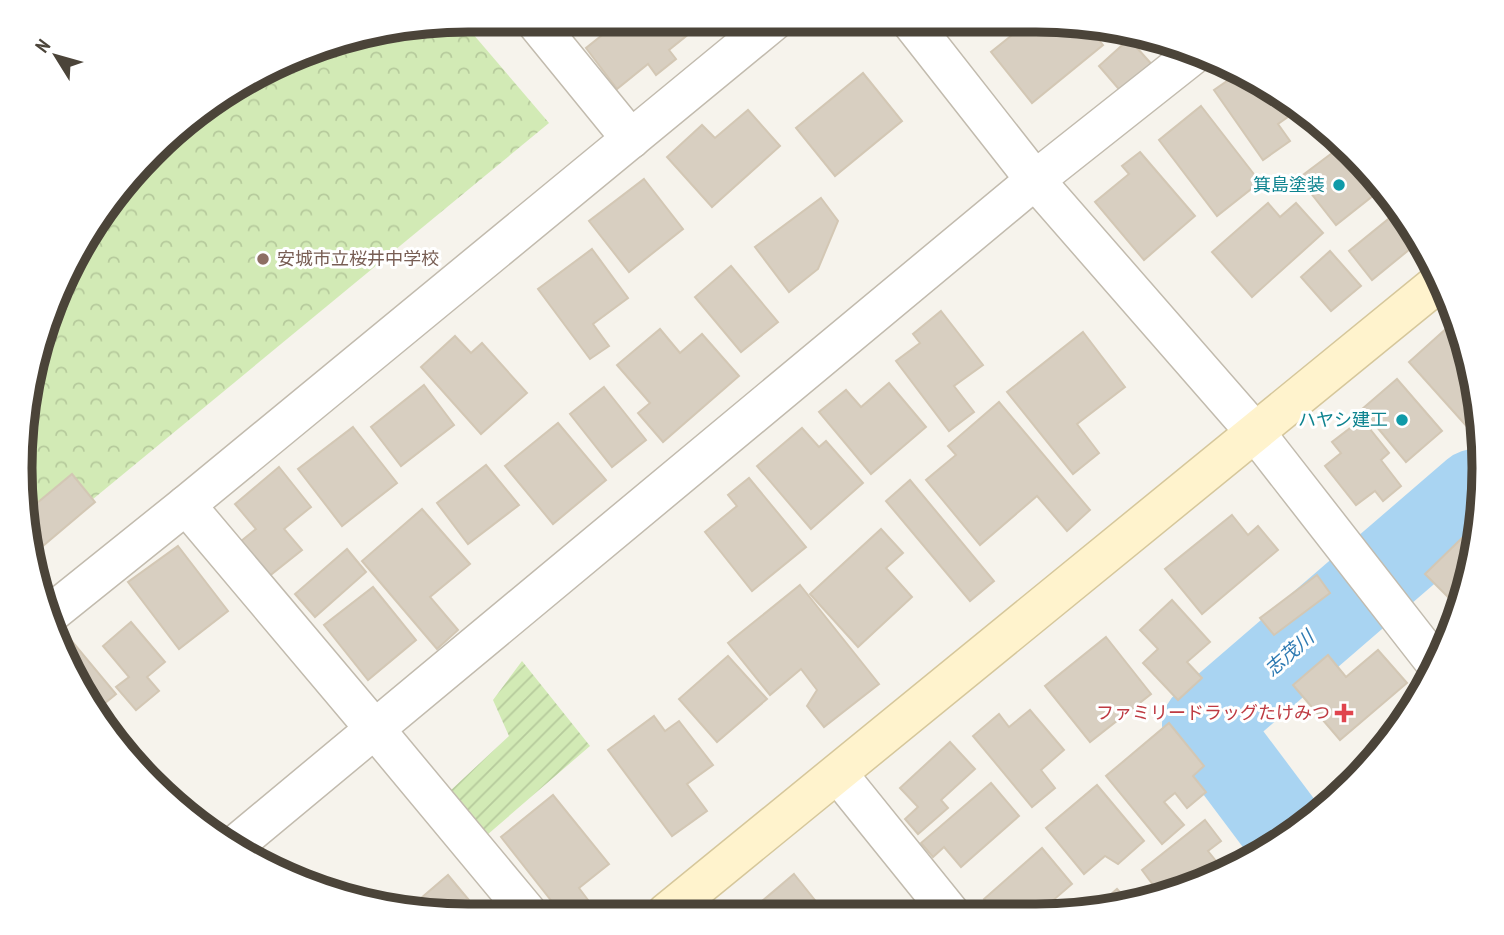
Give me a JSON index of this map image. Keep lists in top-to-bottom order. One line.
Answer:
{"water":["志茂川"],"places":{"other":["箕島塗装","安城市立桜井中学校","ハヤシ建工"],"health":["ファミリードラッグたけみつ"]},"north":"top left"}
